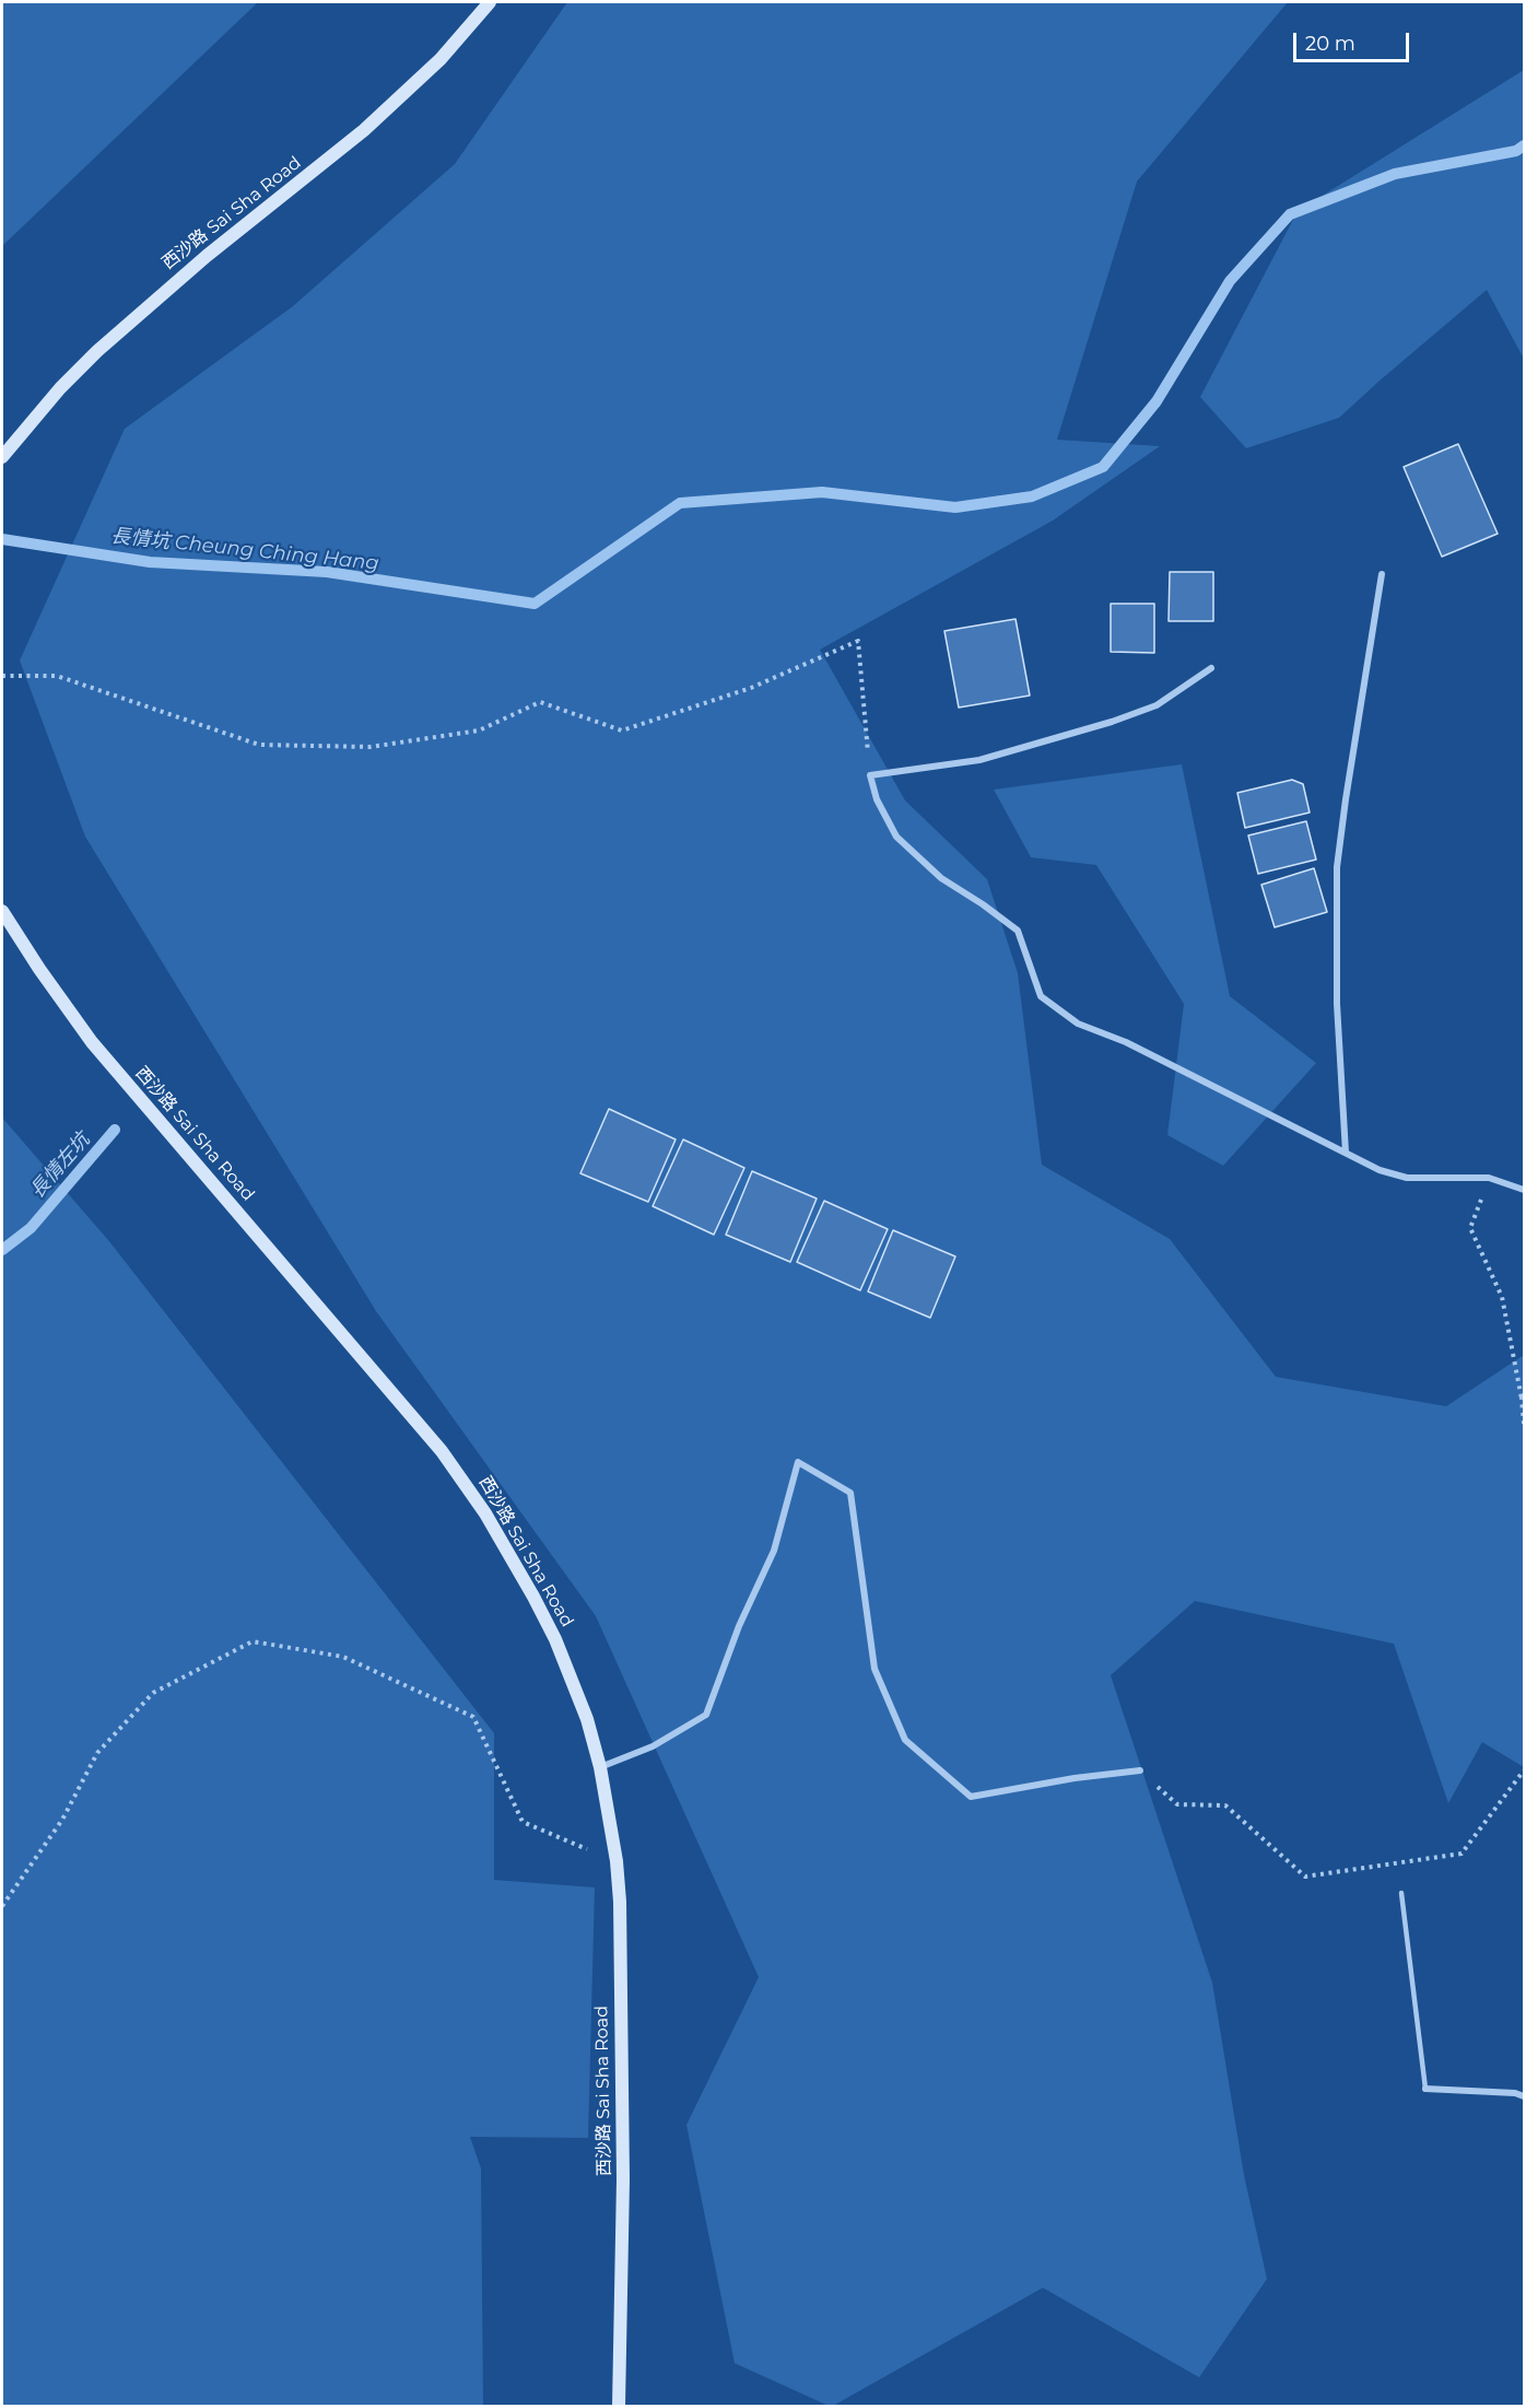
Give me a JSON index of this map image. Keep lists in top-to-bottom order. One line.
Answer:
{"streets":{"main road":["西沙路 Sai Sha Road"]},"water":["長情坑 Cheung Ching Hang","長情左坑"],"scale_bar":"20 m"}
